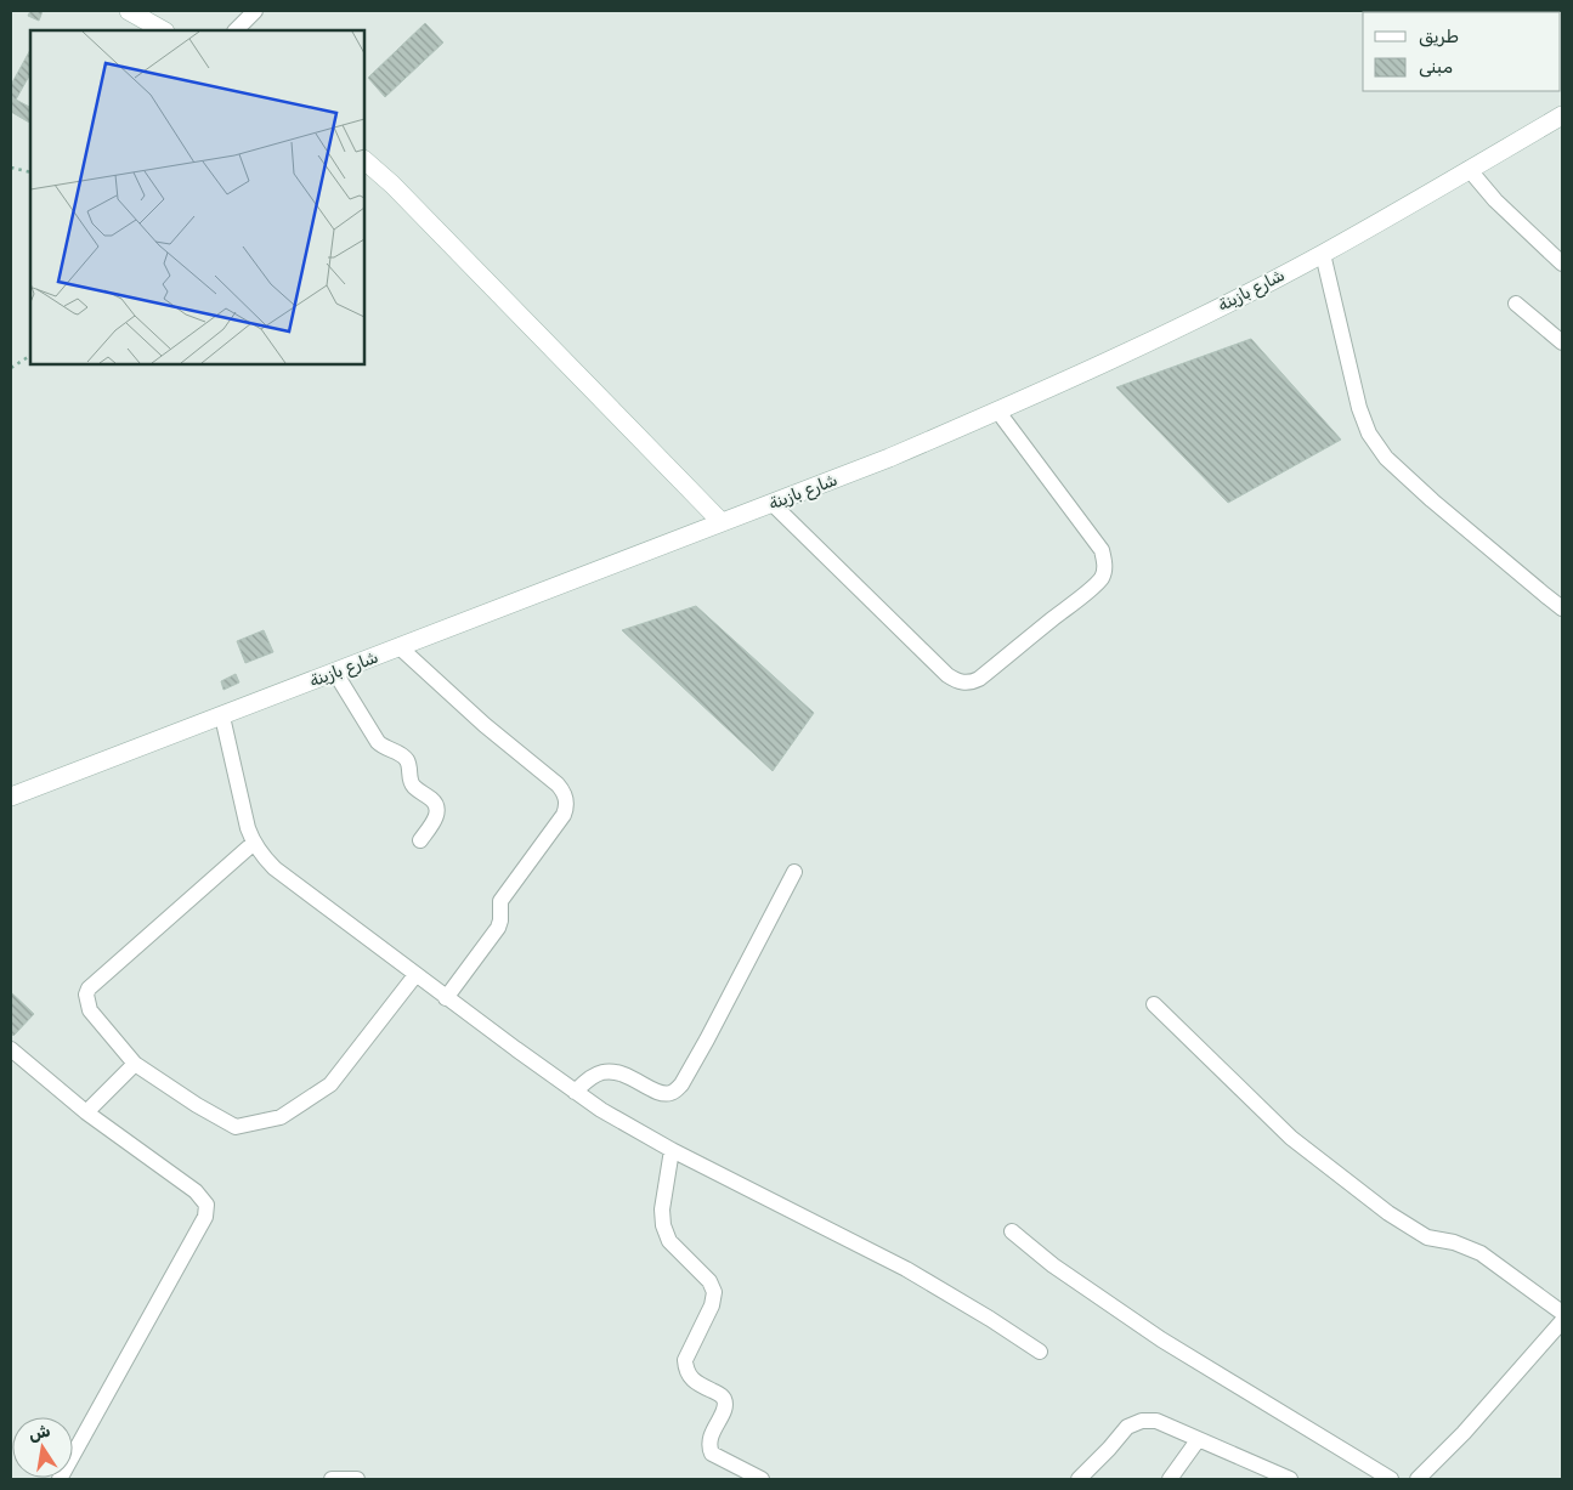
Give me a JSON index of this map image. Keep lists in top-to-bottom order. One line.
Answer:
{"streets":{"street":["شارع بازينة"]},"legend":["طريق","مبنى"],"north":"top"}
